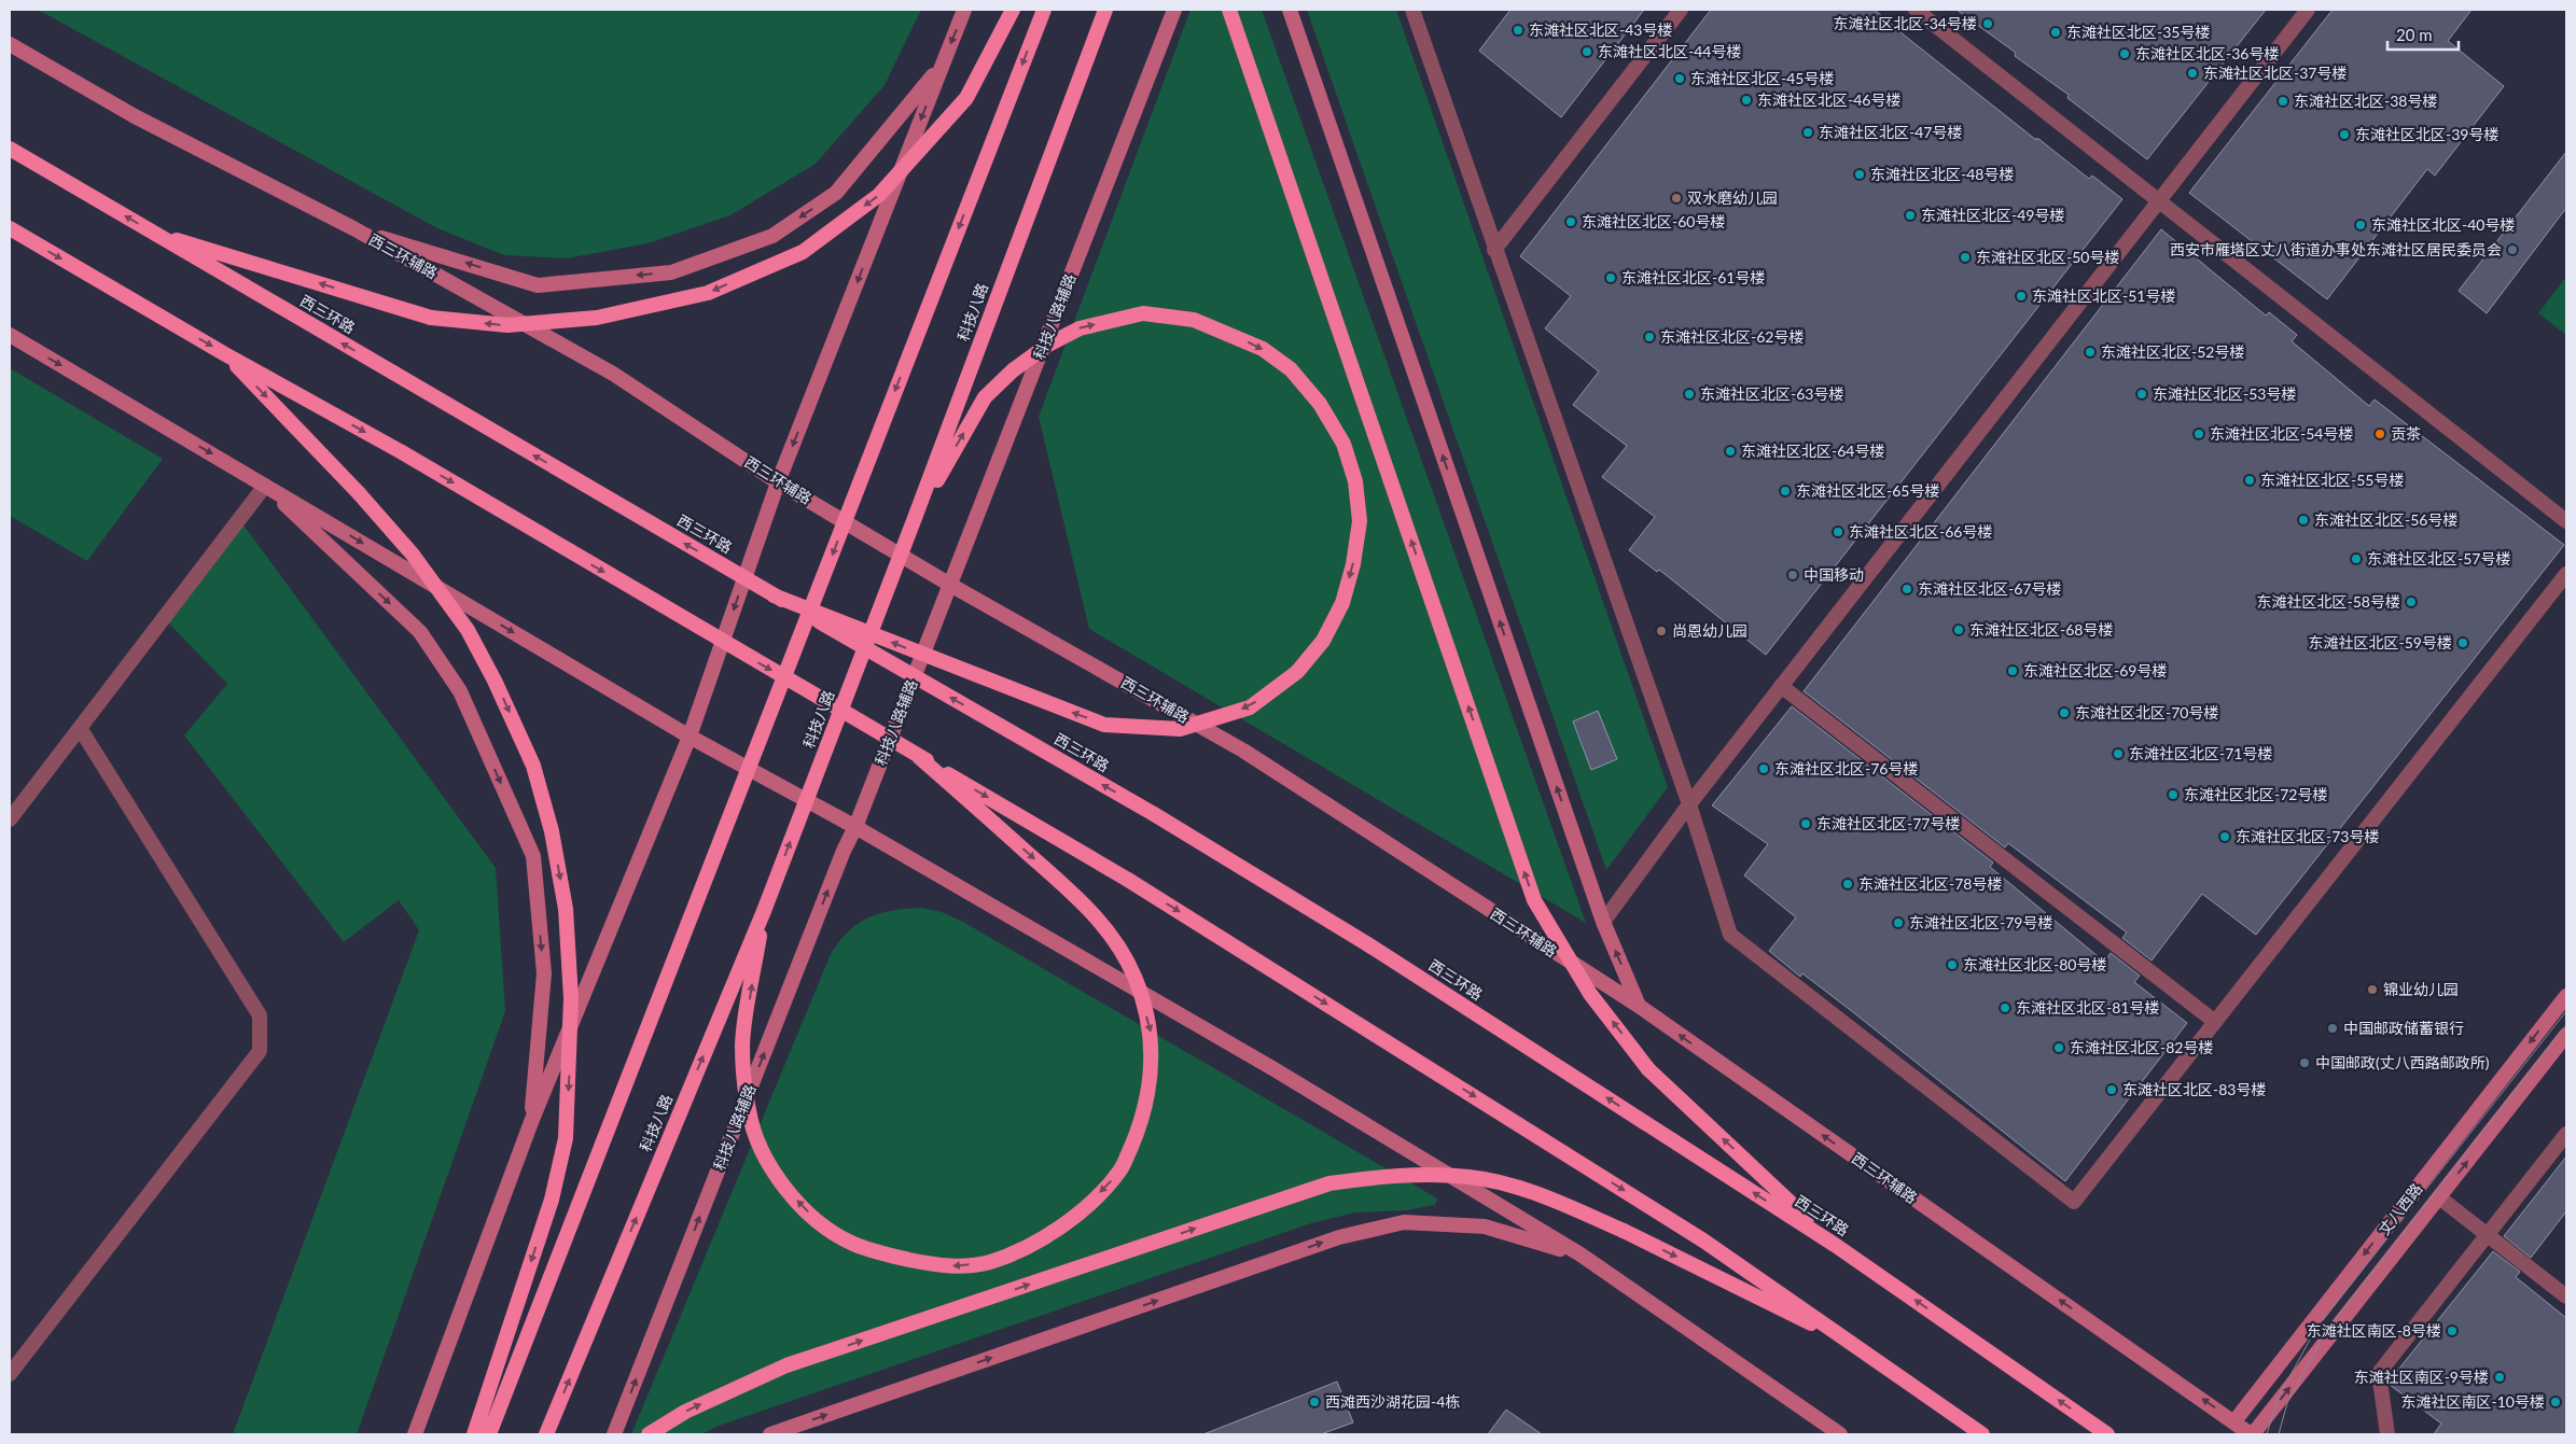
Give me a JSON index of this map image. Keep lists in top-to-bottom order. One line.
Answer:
{"streets":{"highway":["科技八路","西三环路"],"main road":["西三环辅路","科技八路辅路","丈八西路"]},"crossings":[["西三环辅路","科技八路辅路"],["西三环辅路","丈八西路"]],"one_way":["科技八路辅路"],"places":["东滩社区北区-34号楼","东滩社区北区-43号楼","东滩社区北区-35号楼","东滩社区北区-44号楼","东滩社区北区-36号楼","东滩社区北区-37号楼","东滩社区北区-45号楼","东滩社区北区-46号楼","东滩社区北区-38号楼","东滩社区北区-47号楼","东滩社区北区-39号楼","东滩社区北区-48号楼","双水磨幼儿园","东滩社区北区-49号楼","东滩社区北区-60号楼","东滩社区北区-40号楼","西安市雁塔区丈八街道办事处东滩社区居民委员会","东滩社区北区-50号楼","东滩社区北区-61号楼","东滩社区北区-51号楼","东滩社区北区-62号楼","东滩社区北区-52号楼","东滩社区北区-63号楼","东滩社区北区-53号楼","东滩社区北区-54号楼","贡茶","东滩社区北区-64号楼","东滩社区北区-55号楼","东滩社区北区-65号楼","东滩社区北区-56号楼","东滩社区北区-66号楼","东滩社区北区-57号楼","中国移动","东滩社区北区-67号楼","东滩社区北区-58号楼","东滩社区北区-68号楼","尚恩幼儿园","东滩社区北区-59号楼","东滩社区北区-69号楼","东滩社区北区-70号楼","东滩社区北区-71号楼","东滩社区北区-76号楼","东滩社区北区-72号楼","东滩社区北区-77号楼","东滩社区北区-73号楼","东滩社区北区-78号楼","东滩社区北区-79号楼","东滩社区北区-80号楼","锦业幼儿园","东滩社区北区-81号楼","中国邮政储蓄银行","东滩社区北区-82号楼","中国邮政(丈八西路邮政所)","东滩社区北区-83号楼","东滩社区南区-8号楼","东滩社区南区-9号楼","西滩西沙湖花园-4栋","东滩社区南区-10号楼"],"scale_bar":"20 m"}
